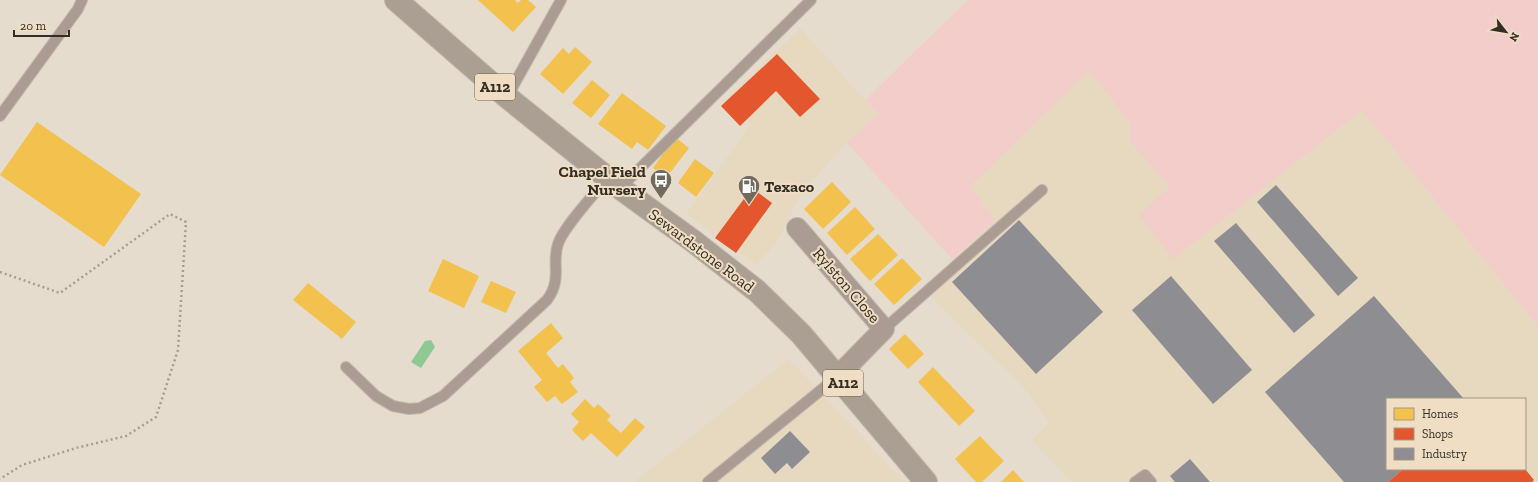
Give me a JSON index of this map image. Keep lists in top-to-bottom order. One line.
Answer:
{"streets":{"main road":["A112","Sewardstone Road"],"street":["Rylston Close"]},"crossings":[["Sewardstone Road","Rylston Close"]],"places":{"bus stop":["Chapel Field Nursery"],"fuel station":["Texaco"]},"legend":["Homes","Shops","Industry"],"scale_bar":"20 m","north":"bottom right"}
